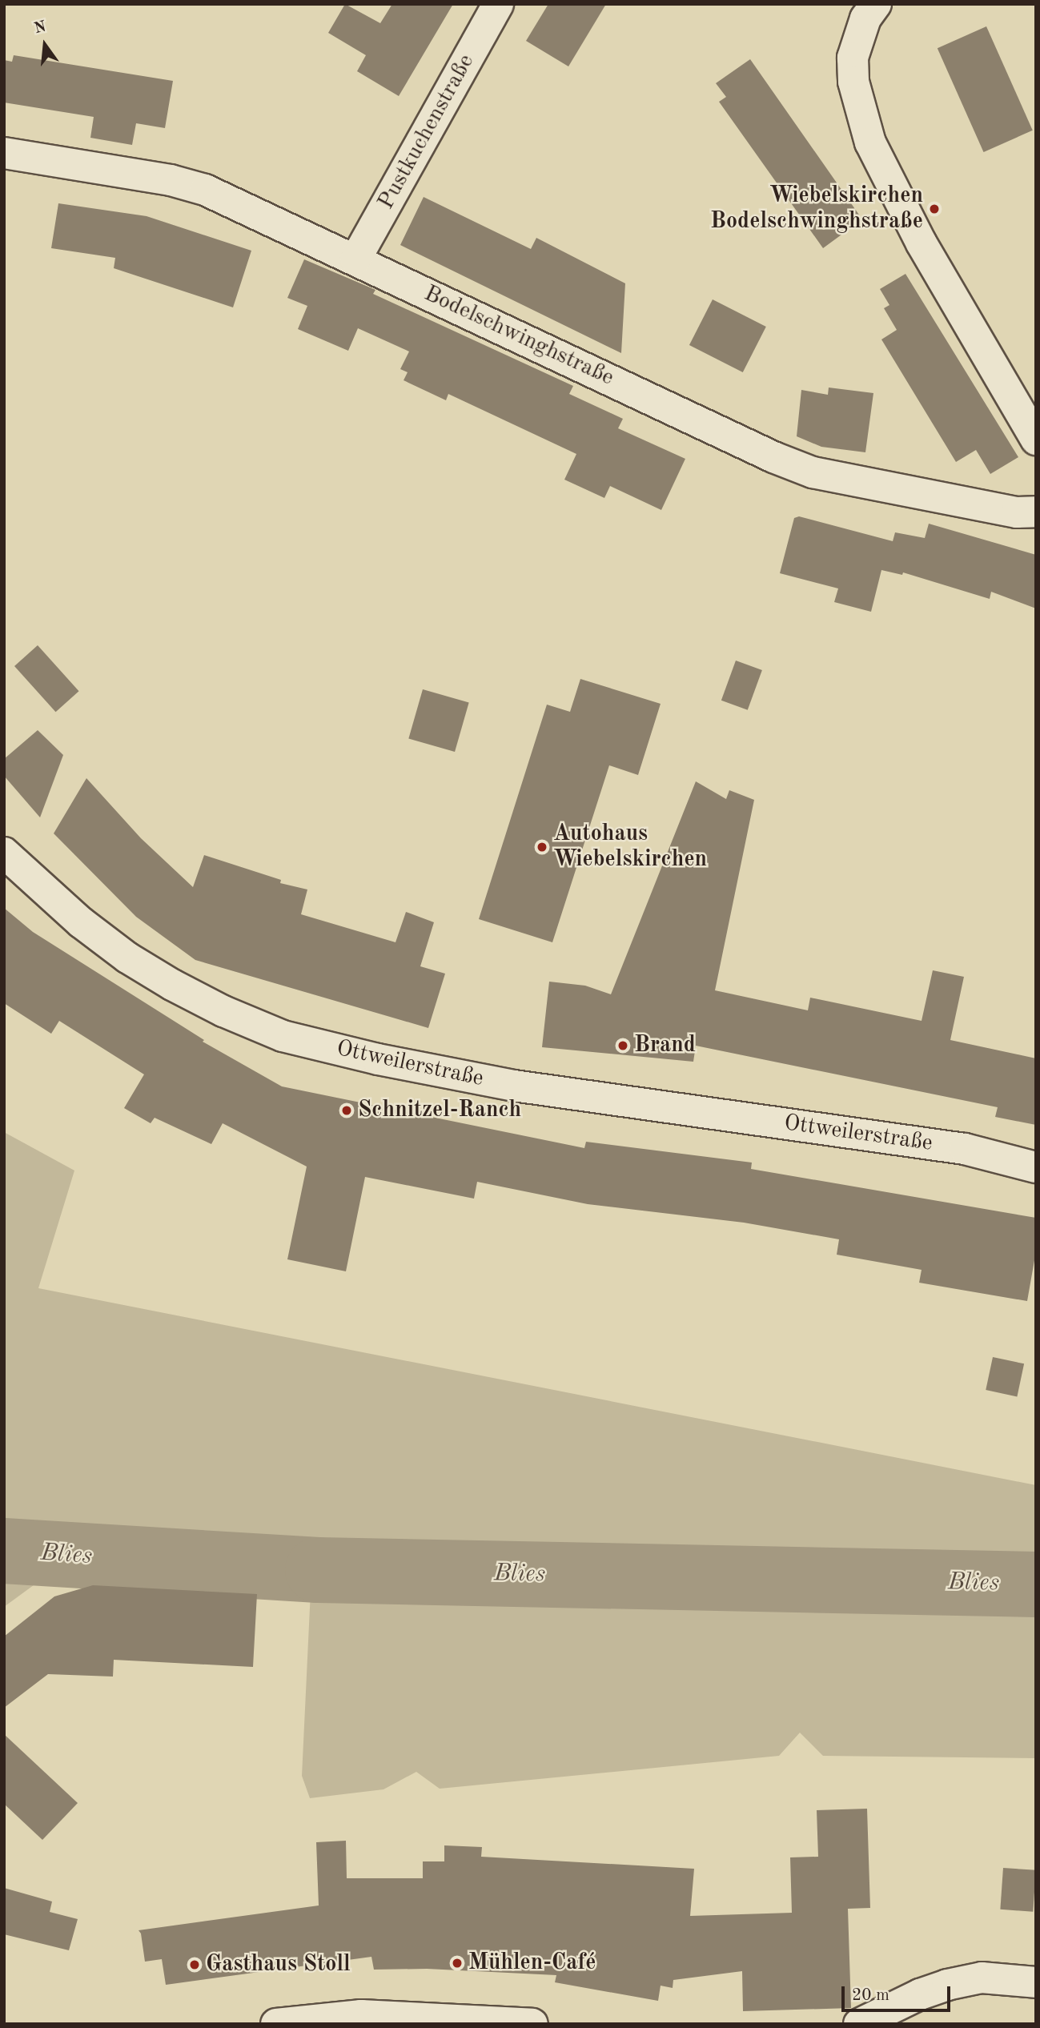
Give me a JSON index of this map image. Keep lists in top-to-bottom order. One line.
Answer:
{"streets":{"street":["Pustkuchenstraße","Bodelschwinghstraße","Ottweilerstraße"]},"crossings":[["Pustkuchenstraße","Bodelschwinghstraße"]],"water":["Blies"],"places":["Wiebelskirchen Bodelschwinghstraße","Autohaus Wiebelskirchen","Brand","Schnitzel-Ranch","Mühlen-Café","Gasthaus Stoll"],"scale_bar":"20 m","north":"top"}
